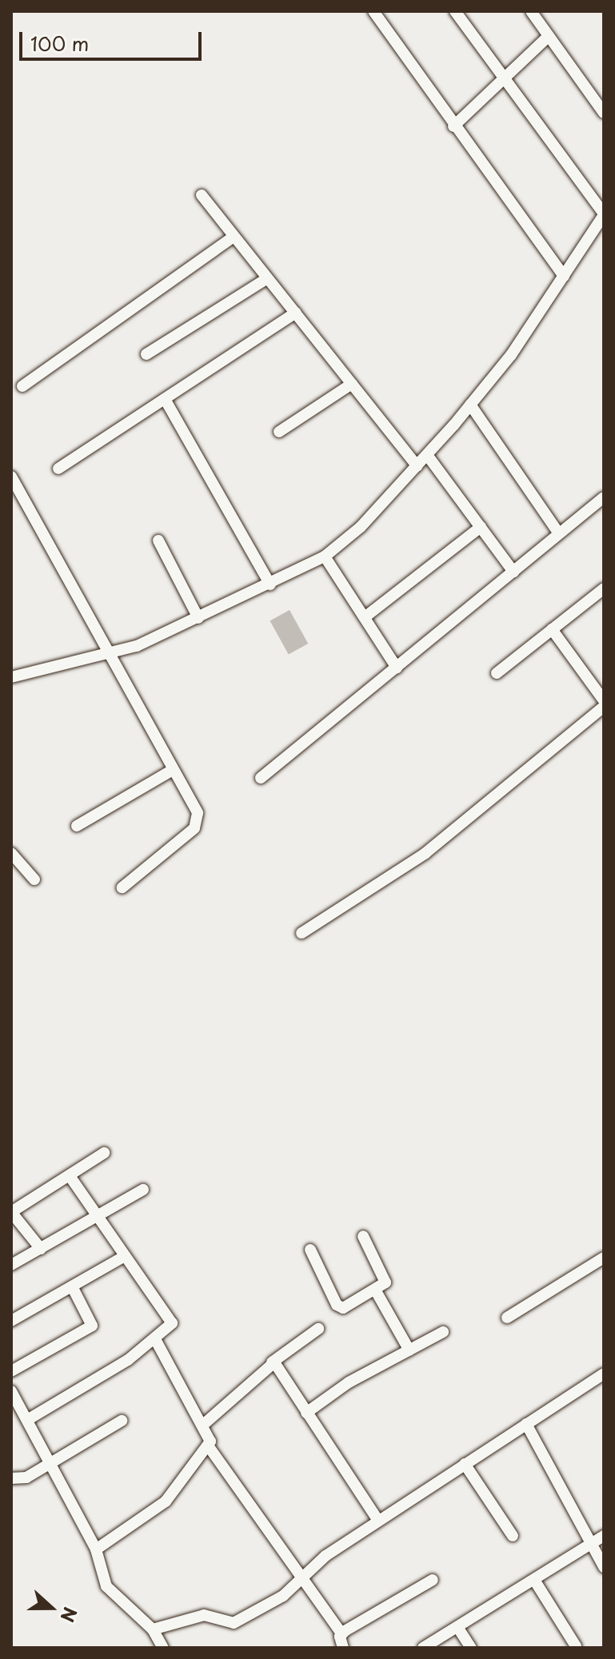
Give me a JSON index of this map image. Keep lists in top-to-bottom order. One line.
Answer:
{"scale_bar":"100 m","north":"right"}
